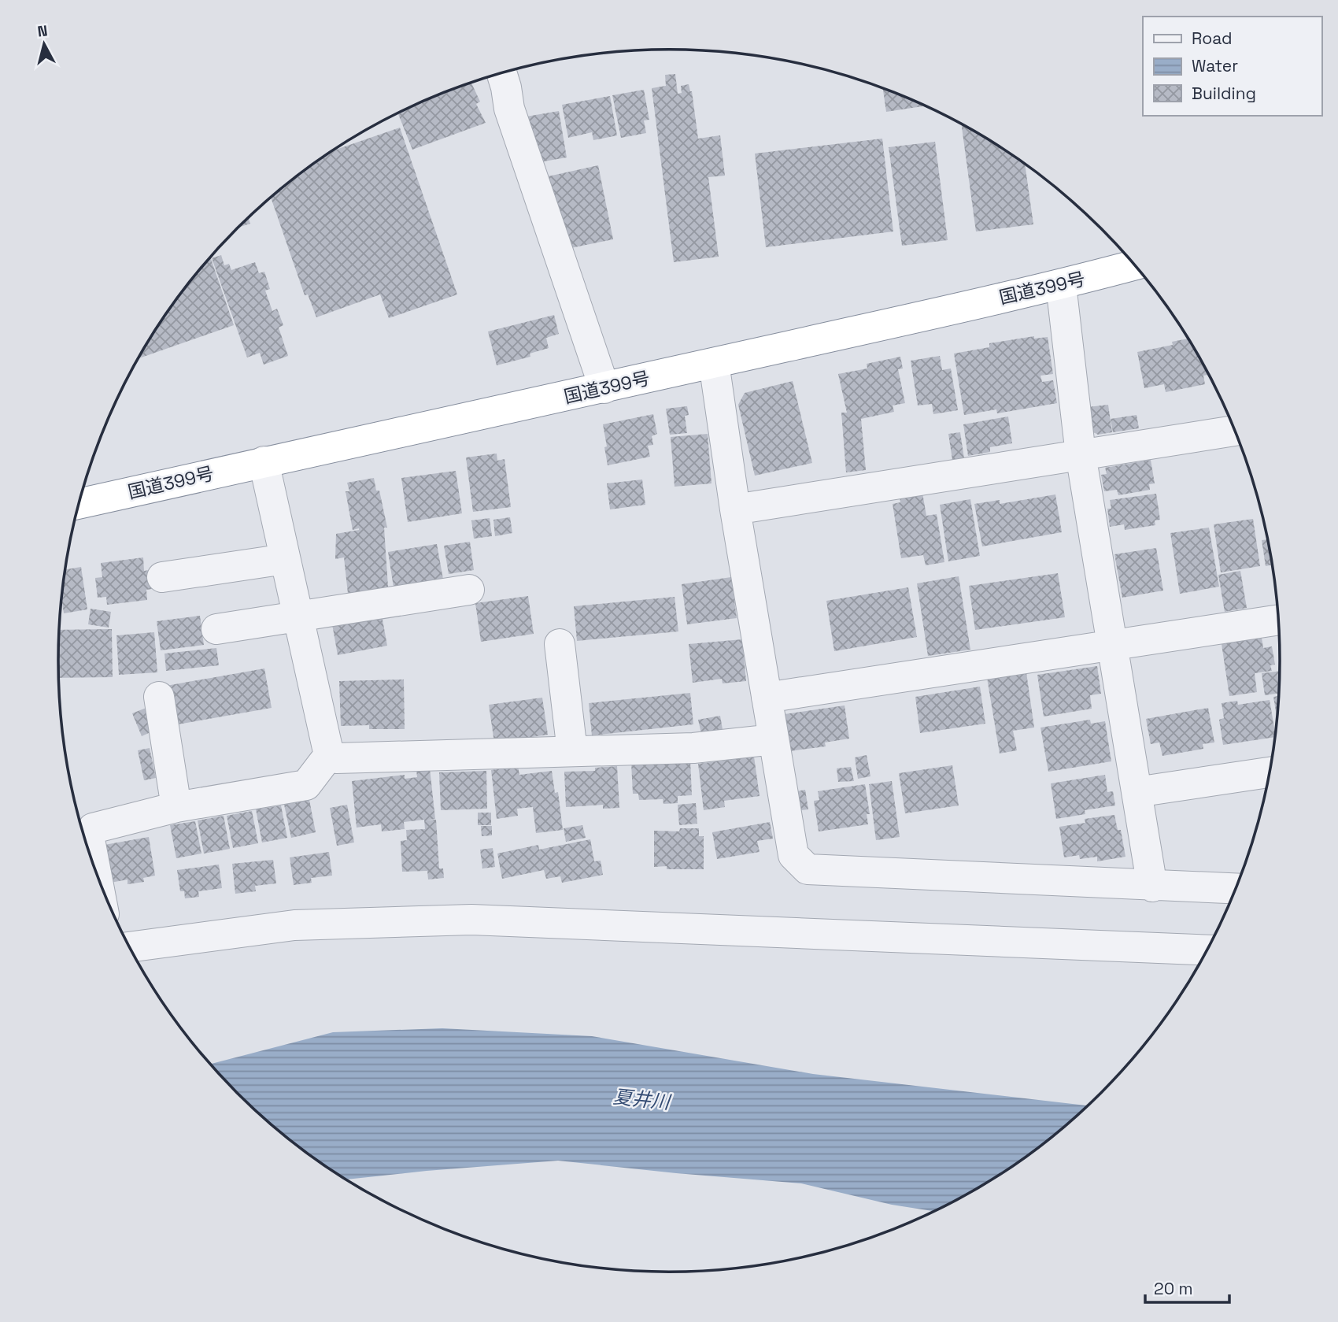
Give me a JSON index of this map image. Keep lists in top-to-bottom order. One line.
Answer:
{"streets":{"highway":["国道399号"]},"water":["夏井川"],"legend":["Road","Water","Building"],"scale_bar":"20 m","north":"top"}
